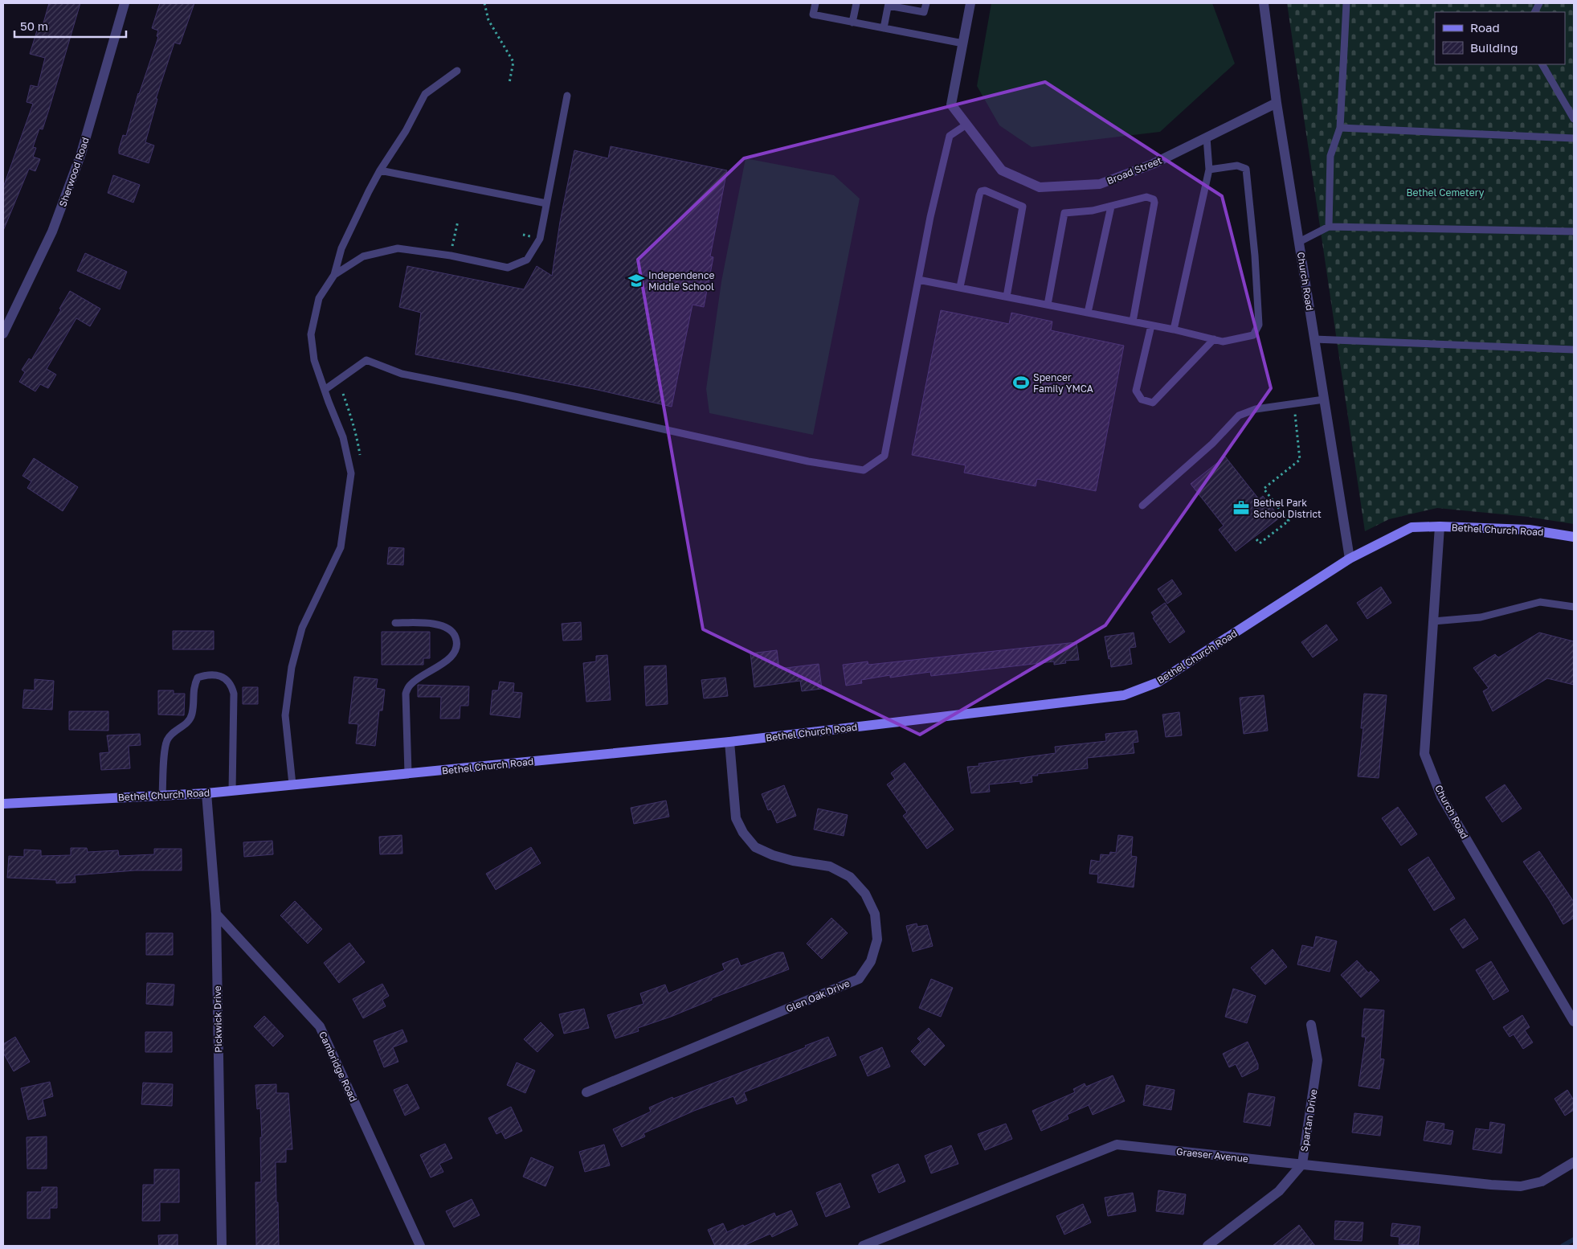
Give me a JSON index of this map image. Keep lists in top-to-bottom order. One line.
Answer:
{"streets":{"street":["Broad Street","Sherwood Road","Church Road","Bethel Church Road","Glen Oak Drive","Pickwick Drive","Cambridge Road","Spartan Drive","Graeser Avenue"]},"crossings":[["Broad Street","Church Road"],["Church Road","Bethel Church Road"],["Bethel Church Road","Glen Oak Drive"],["Bethel Church Road","Pickwick Drive"],["Pickwick Drive","Cambridge Road"],["Spartan Drive","Graeser Avenue"]],"parks":["Bethel Cemetery"],"places":{"school or university":["Independence Middle School"],"sports":["Spencer Family YMCA"],"office":["Bethel Park School District"]},"legend":["Road","Building"],"scale_bar":"50 m"}
